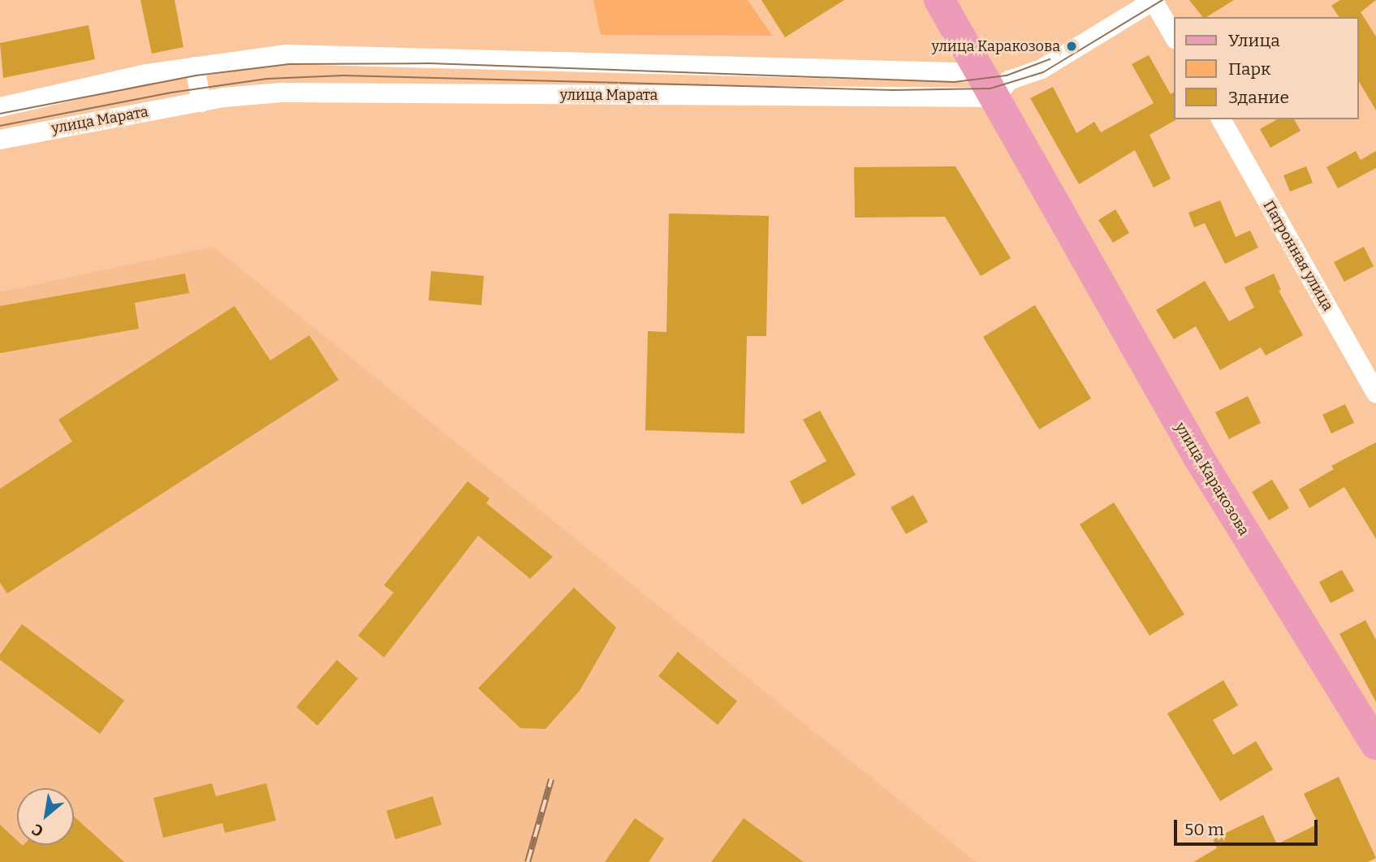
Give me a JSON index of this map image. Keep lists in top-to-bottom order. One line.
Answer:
{"streets":{"main road":["улица Каракозова"],"street":["улица Марата","Патронная улица"]},"crossings":[["улица Марата","улица Каракозова"]],"places":["улица Каракозова"],"legend":["Улица","Парк","Здание"],"scale_bar":"50 m","north":"bottom left"}
